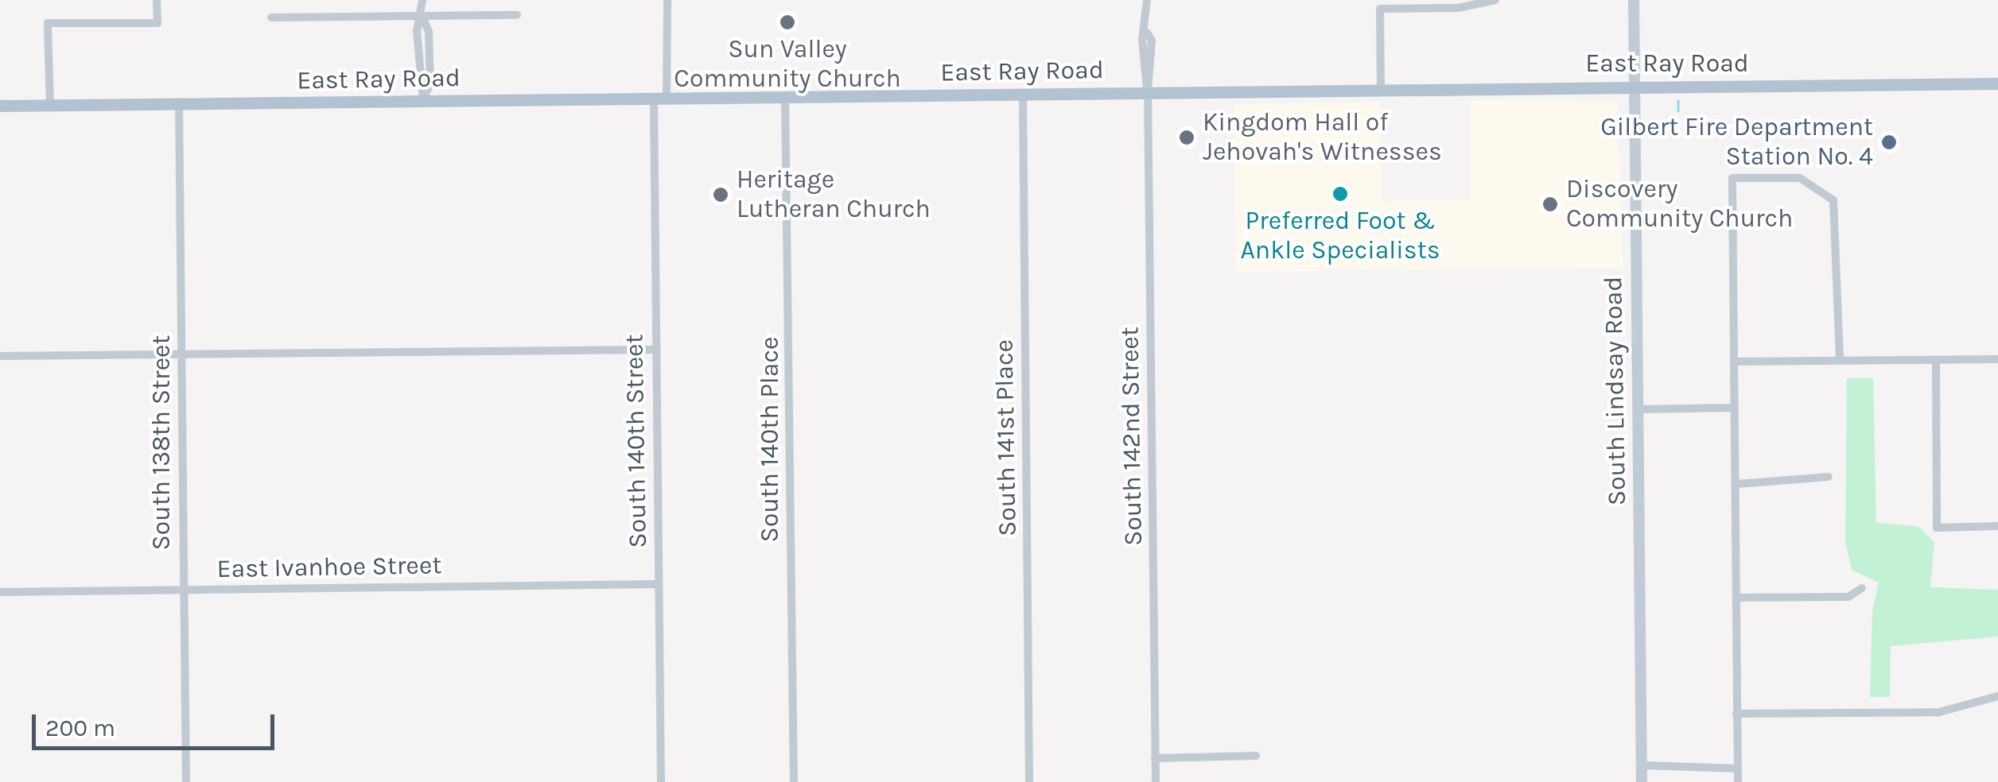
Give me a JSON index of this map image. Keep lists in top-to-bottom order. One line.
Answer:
{"streets":{"main road":["East Ray Road","South Lindsay Road"],"street":["South 142nd Street","South 141st Place","South 140th Place","South 140th Street","South 138th Street","East Ivanhoe Street"]},"crossings":[["East Ray Road","South Lindsay Road"],["East Ray Road","South 142nd Street"],["East Ray Road","South 141st Place"],["East Ray Road","South 140th Place"],["East Ray Road","South 140th Street"],["East Ray Road","South 138th Street"],["South 140th Street","East Ivanhoe Street"],["South 138th Street","East Ivanhoe Street"]],"places":["Sun Valley Community Church","Kingdom Hall of Jehovah's Witnesses","Gilbert Fire Department Station No. 4","Preferred Foot & Ankle Specialists","Heritage Lutheran Church","Discovery Community Church"],"scale_bar":"200 m"}
